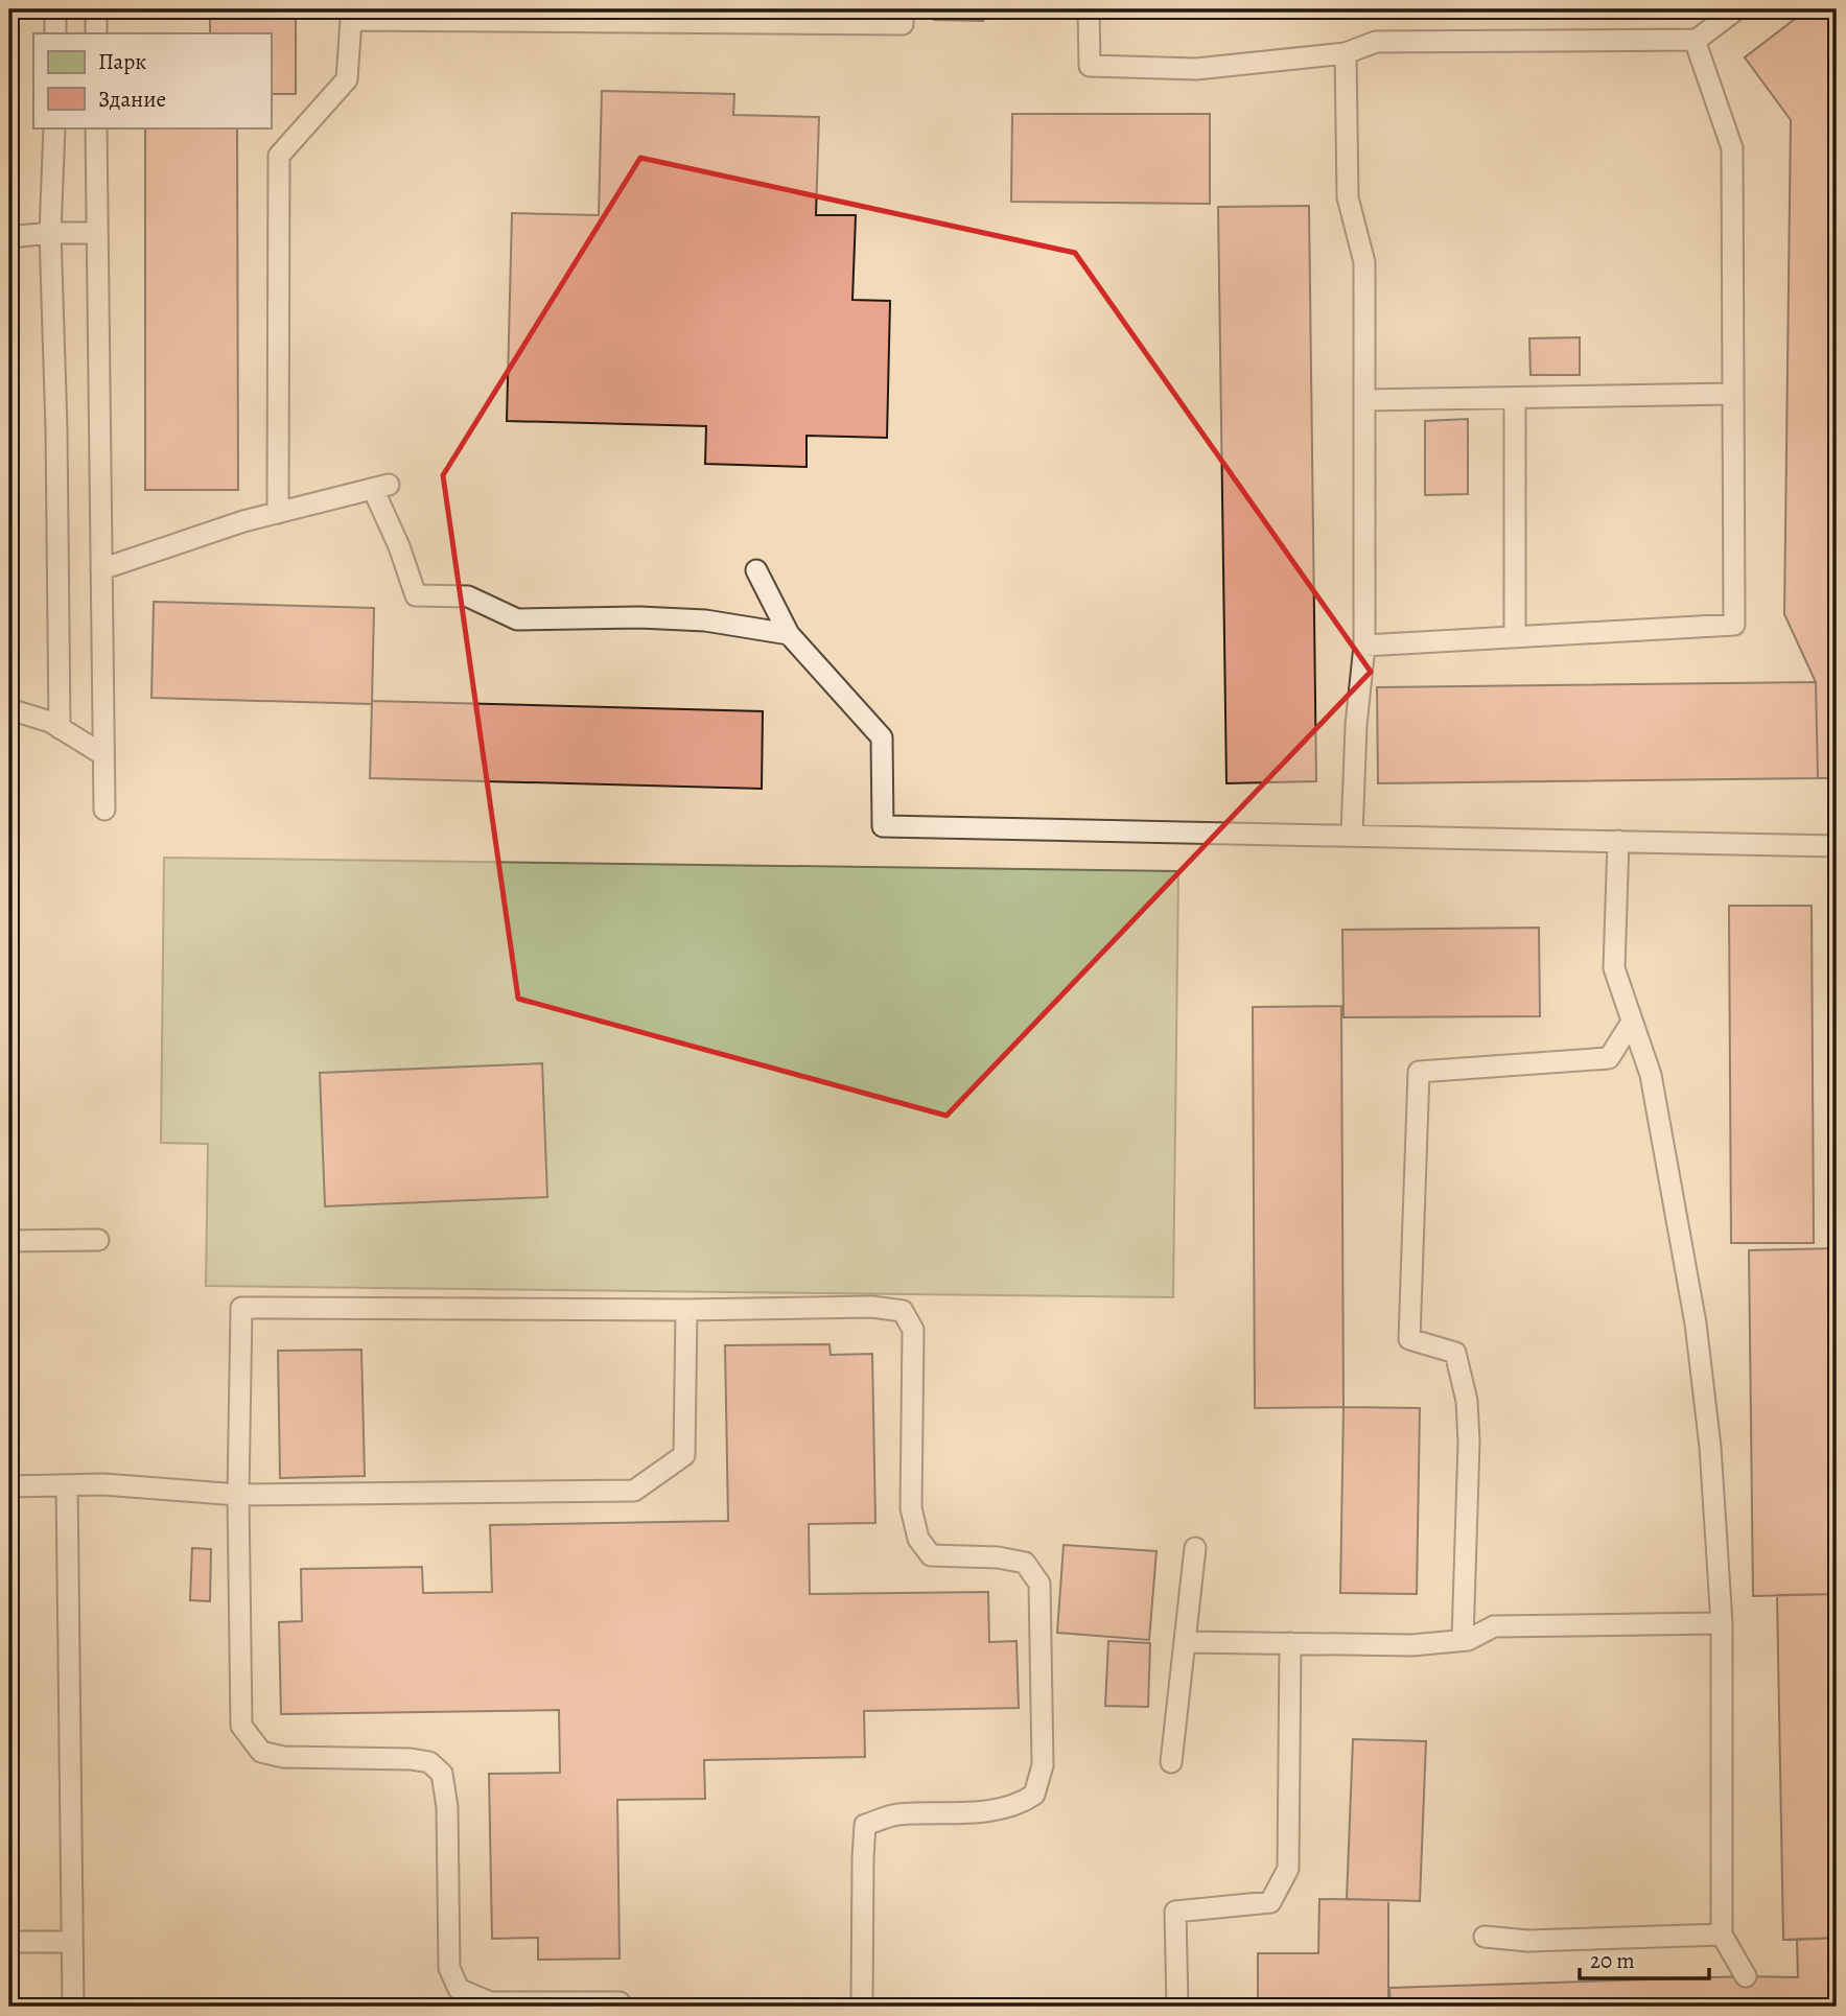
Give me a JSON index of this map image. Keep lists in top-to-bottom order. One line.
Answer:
{"legend":["Парк","Здание"],"scale_bar":"20 m"}
